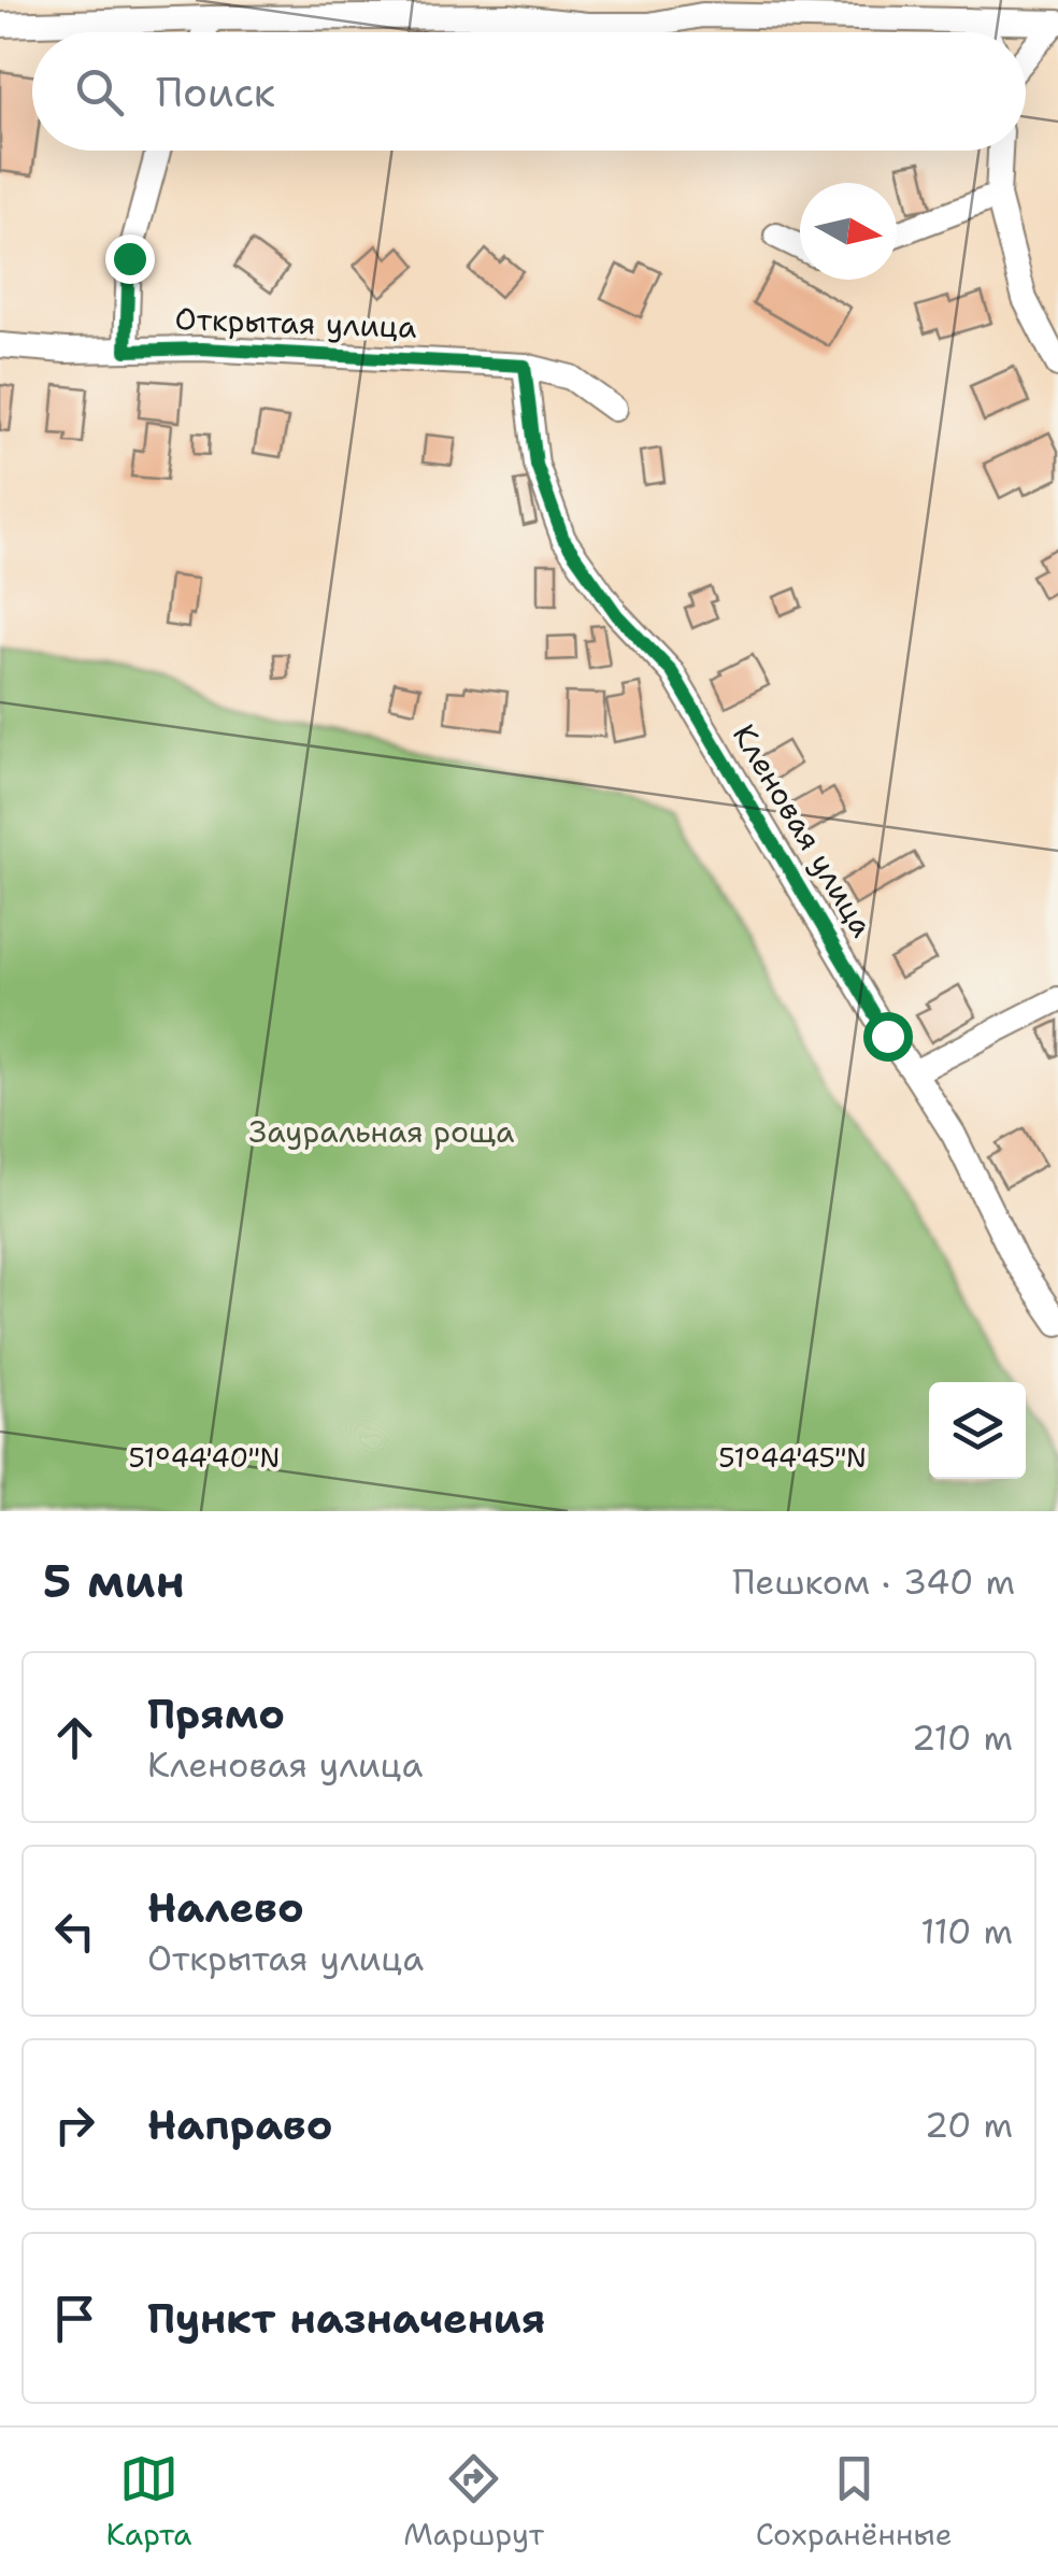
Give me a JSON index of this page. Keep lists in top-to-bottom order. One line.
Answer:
{"streets":{"street":["Открытая улица","Кленовая улица"]},"crossings":[["Открытая улица","Кленовая улица"]],"parks":["Зауральная роща"],"north":"right","page":{"search":"Поиск","heading":["5 мин","Пешком · 340 m"],"list":[["Прямо","Кленовая улица","210 m"],["Налево","Открытая улица","110 m"],["Направо","20 m"],"Пункт назначения"],"nav":["Карта","Маршрут","Сохранённые"]},"coordinates":["51°44'40\"N","51°44'45\"N"]}
